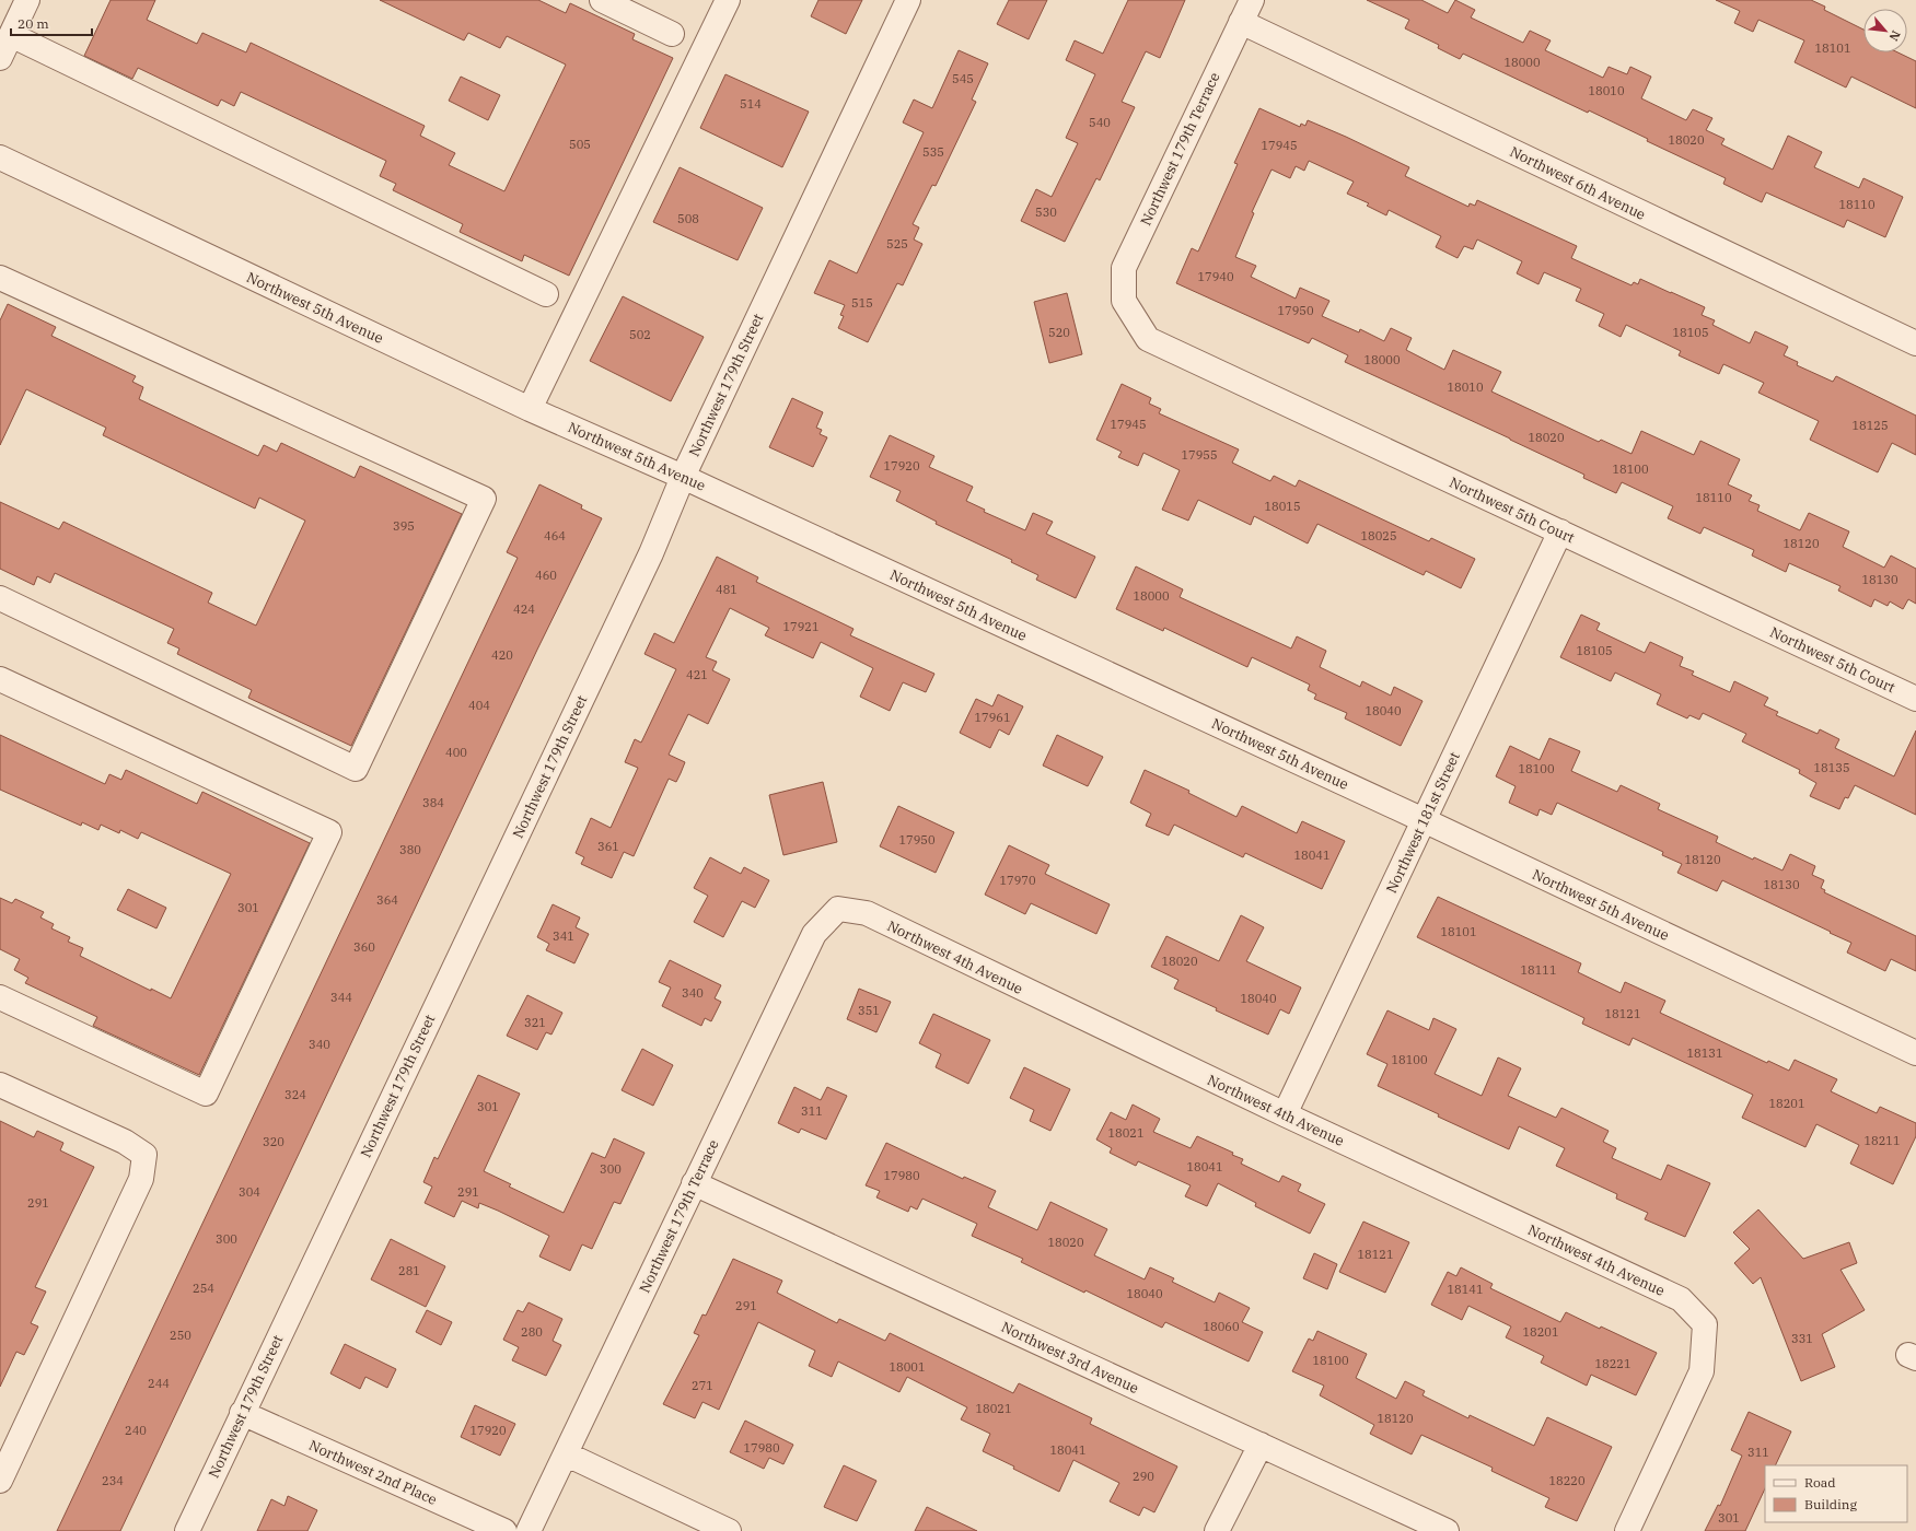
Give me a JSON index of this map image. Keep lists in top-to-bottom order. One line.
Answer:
{"streets":{"street":["Northwest 179th Terrace","Northwest 6th Avenue","Northwest 5th Avenue","Northwest 179th Street","Northwest 5th Court","Northwest 181st Street","Northwest 4th Avenue","Northwest 3rd Avenue","Northwest 2nd Place"]},"crossings":[["Northwest 179th Terrace","Northwest 6th Avenue"],["Northwest 179th Terrace","Northwest 5th Court"],["Northwest 179th Terrace","Northwest 4th Avenue"],["Northwest 179th Terrace","Northwest 3rd Avenue"],["Northwest 5th Avenue","Northwest 179th Street"],["Northwest 5th Avenue","Northwest 181st Street"],["Northwest 179th Street","Northwest 2nd Place"],["Northwest 5th Court","Northwest 181st Street"],["Northwest 181st Street","Northwest 4th Avenue"]],"house_numbers":["18101","18000","545","18010","514","540","18020","505","17945","535","18110","530","508","525","17940","515","17950","520","18105","502","18000","18010","17945","18125","18020","17955","17920","18100","18110","18015","395","464","18025","18120","460","18130","481","18000","424","17921","18105","420","421","404","18040","17961","400","18135","18100","384","17950","361","380","18041","18120","17970","18130","364","301","18101","341","360","18020","18111","340","344","18040","351","18121","321","340","18131","18100","324","18201","301","311","18021","18211","320","18041","300","17980","304","291","291","300","18020","18121","281","254","18141","18040","291","18060","280","18201","250","331","18100","18221","18001","244","271","18021","18120","240","17920","17980","18041","311","290","234","18220","301"],"legend":["Road","Building"],"scale_bar":"20 m","north":"bottom right"}
